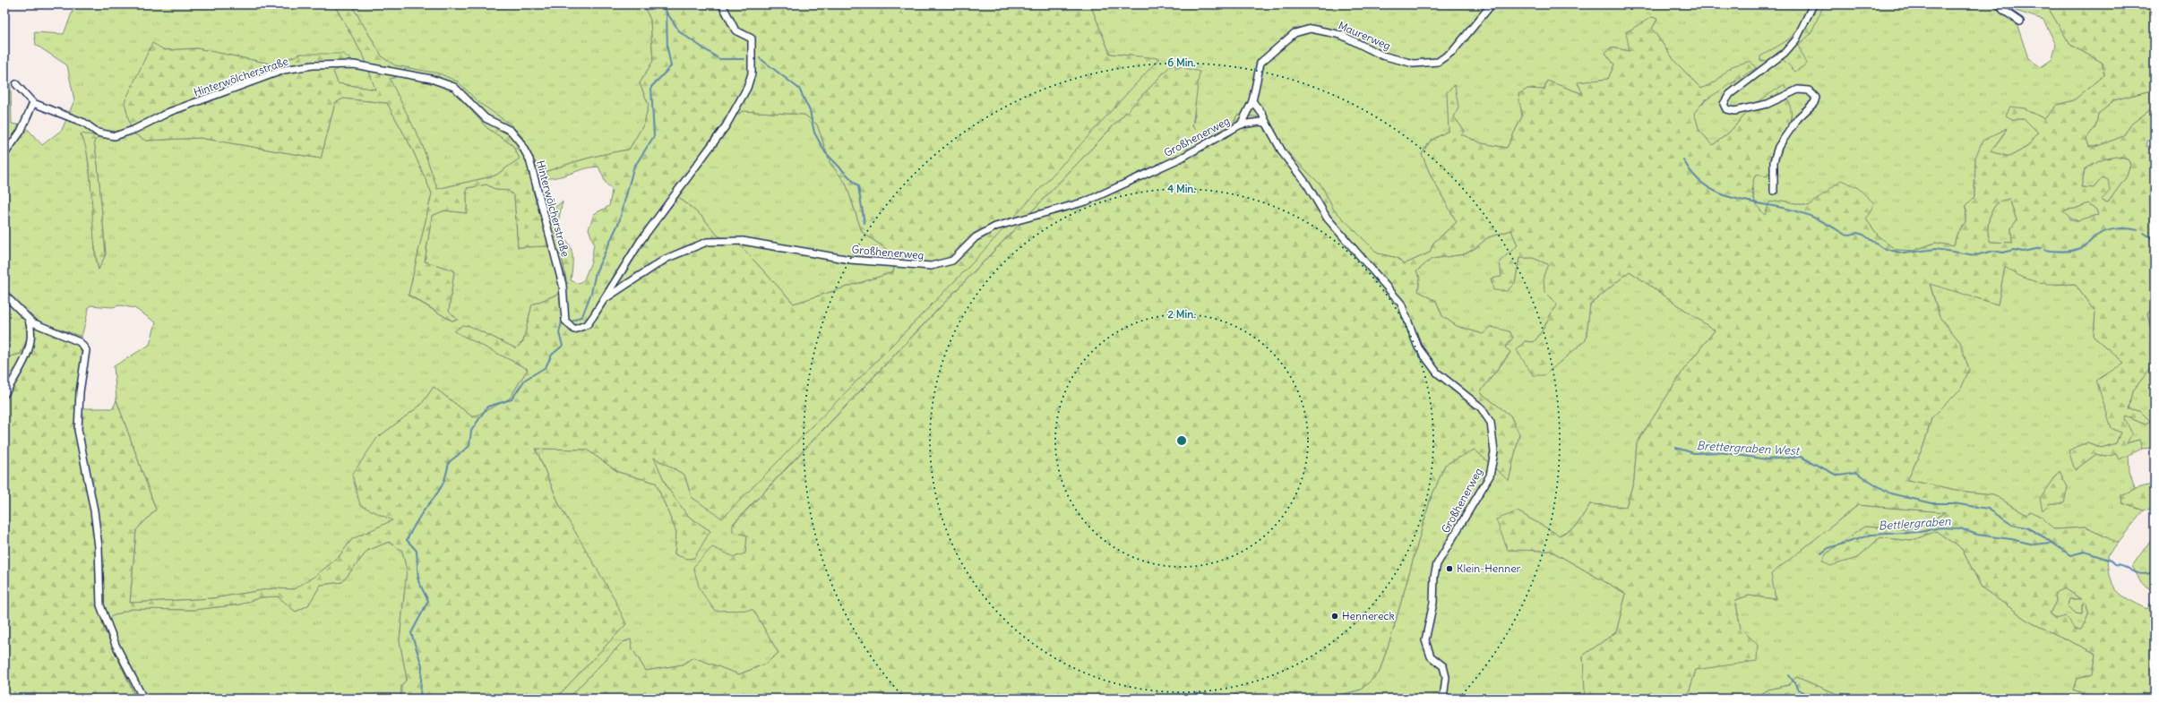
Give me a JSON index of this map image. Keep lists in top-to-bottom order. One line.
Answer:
{"streets":{"street":["Maurerweg","Hinterwölcherstraße","Großhenerweg"]},"crossings":[["Maurerweg","Großhenerweg"],["Hinterwölcherstraße","Großhenerweg"]],"water":["Brettergraben West","Bettlergraben"],"places":["Klein-Henner","Hennereck"],"rings":["6 Min.","4 Min.","2 Min."]}
